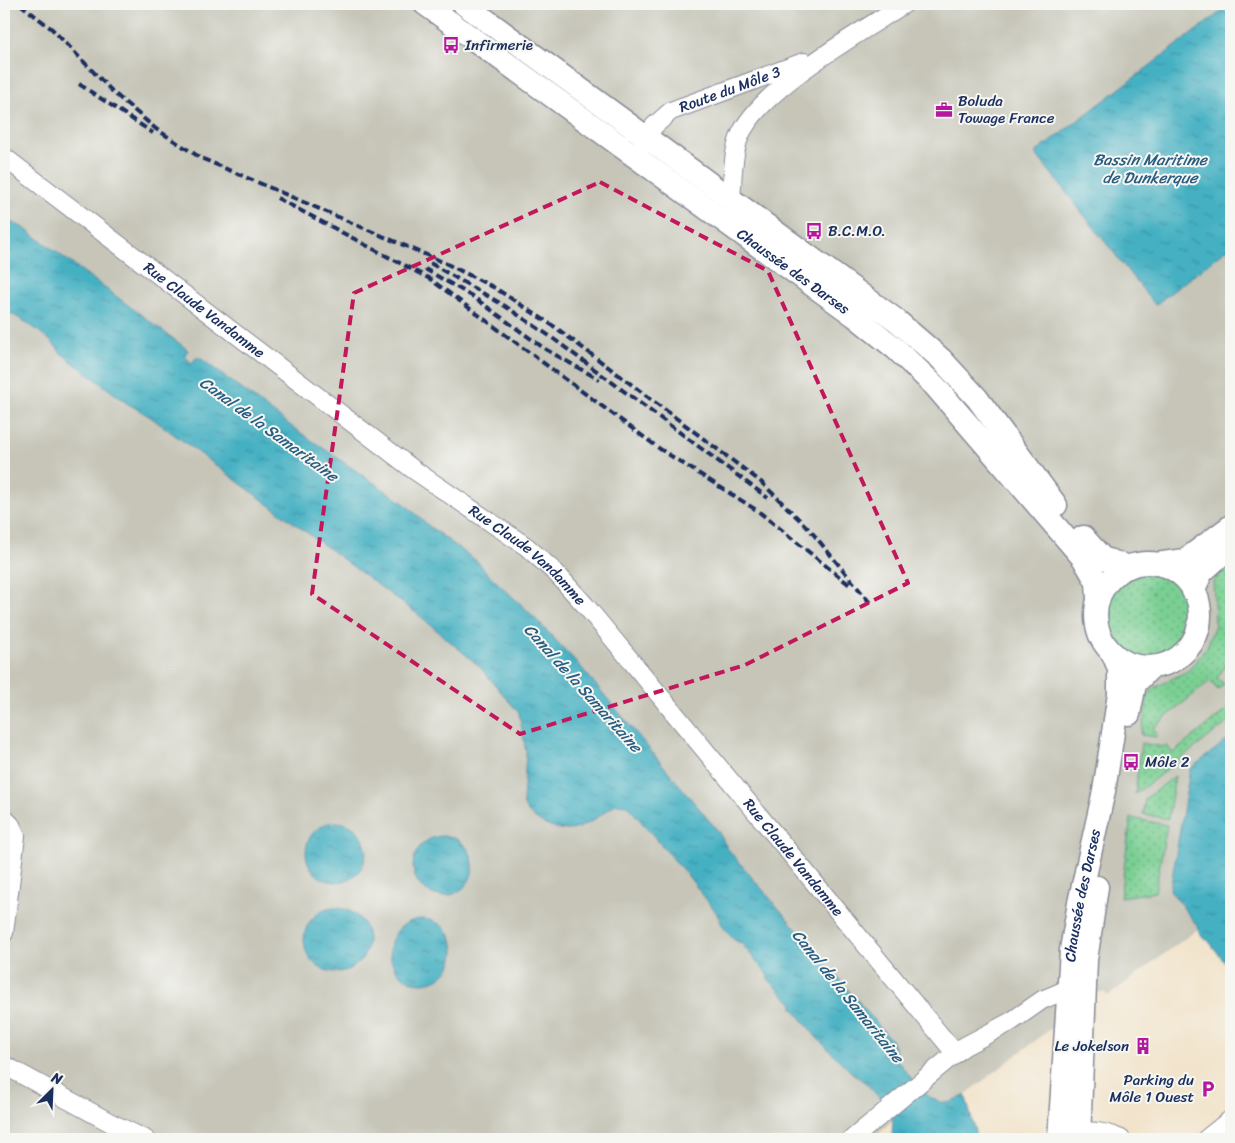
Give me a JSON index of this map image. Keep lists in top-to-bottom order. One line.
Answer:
{"streets":{"main road":["Chaussée des Darses"],"street":["Route du Môle 3","Rue Claude Vandamme"]},"crossings":[["Route du Môle 3","Chaussée des Darses"]],"water":["Bassin Maritime de Dunkerque","Canal de la Samaritaine"],"places":{"bus stop":["Infirmerie","B.C.M.O.","Môle 2"],"office":["Boluda Towage France"],"building":["Le Jokelson"],"parking":["Parking du Môle 1 Ouest"]},"north":"top right"}
